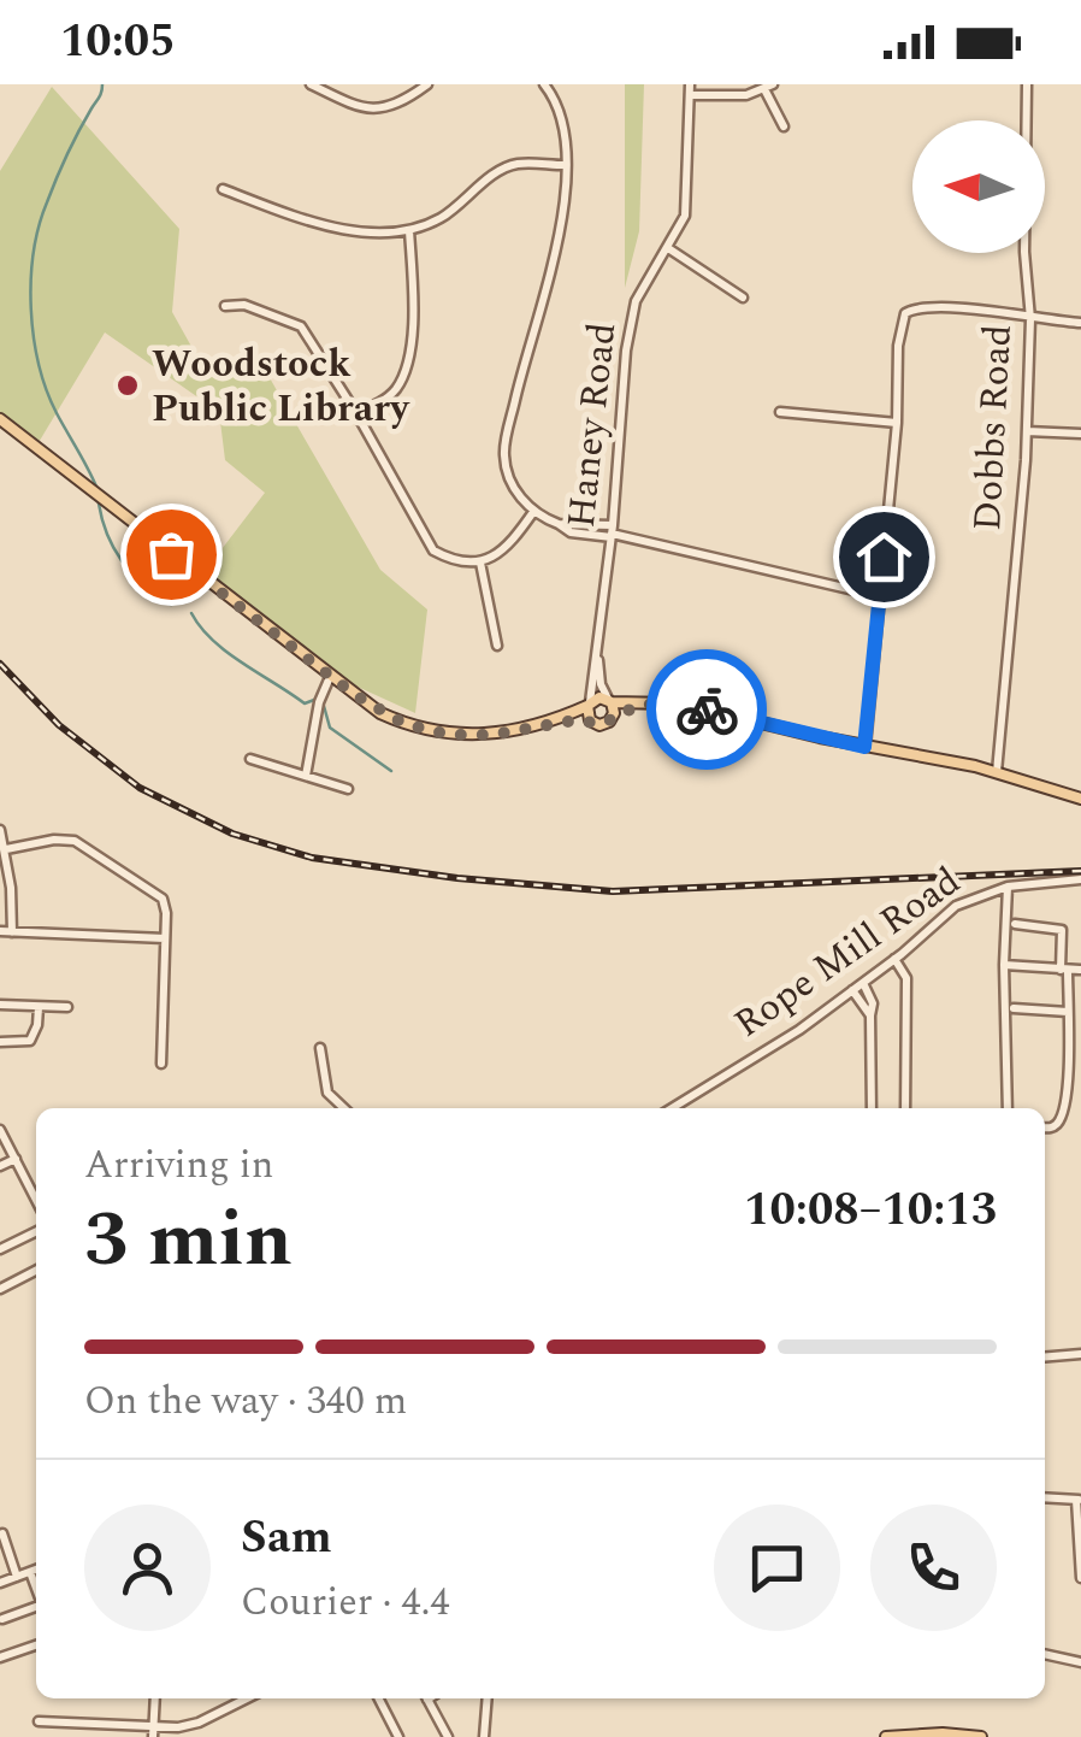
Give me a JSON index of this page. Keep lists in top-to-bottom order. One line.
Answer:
{"streets":{"street":["Haney Road","Dobbs Road","Rope Mill Road"]},"places":["Woodstock Public Library"],"north":"left","page":{"status":"10:05","heading":["3 min","Arriving in","10:08–10:13"],"panel":["Sam","Courier · 4.4"],"bar":"On the way · 340 m"}}
